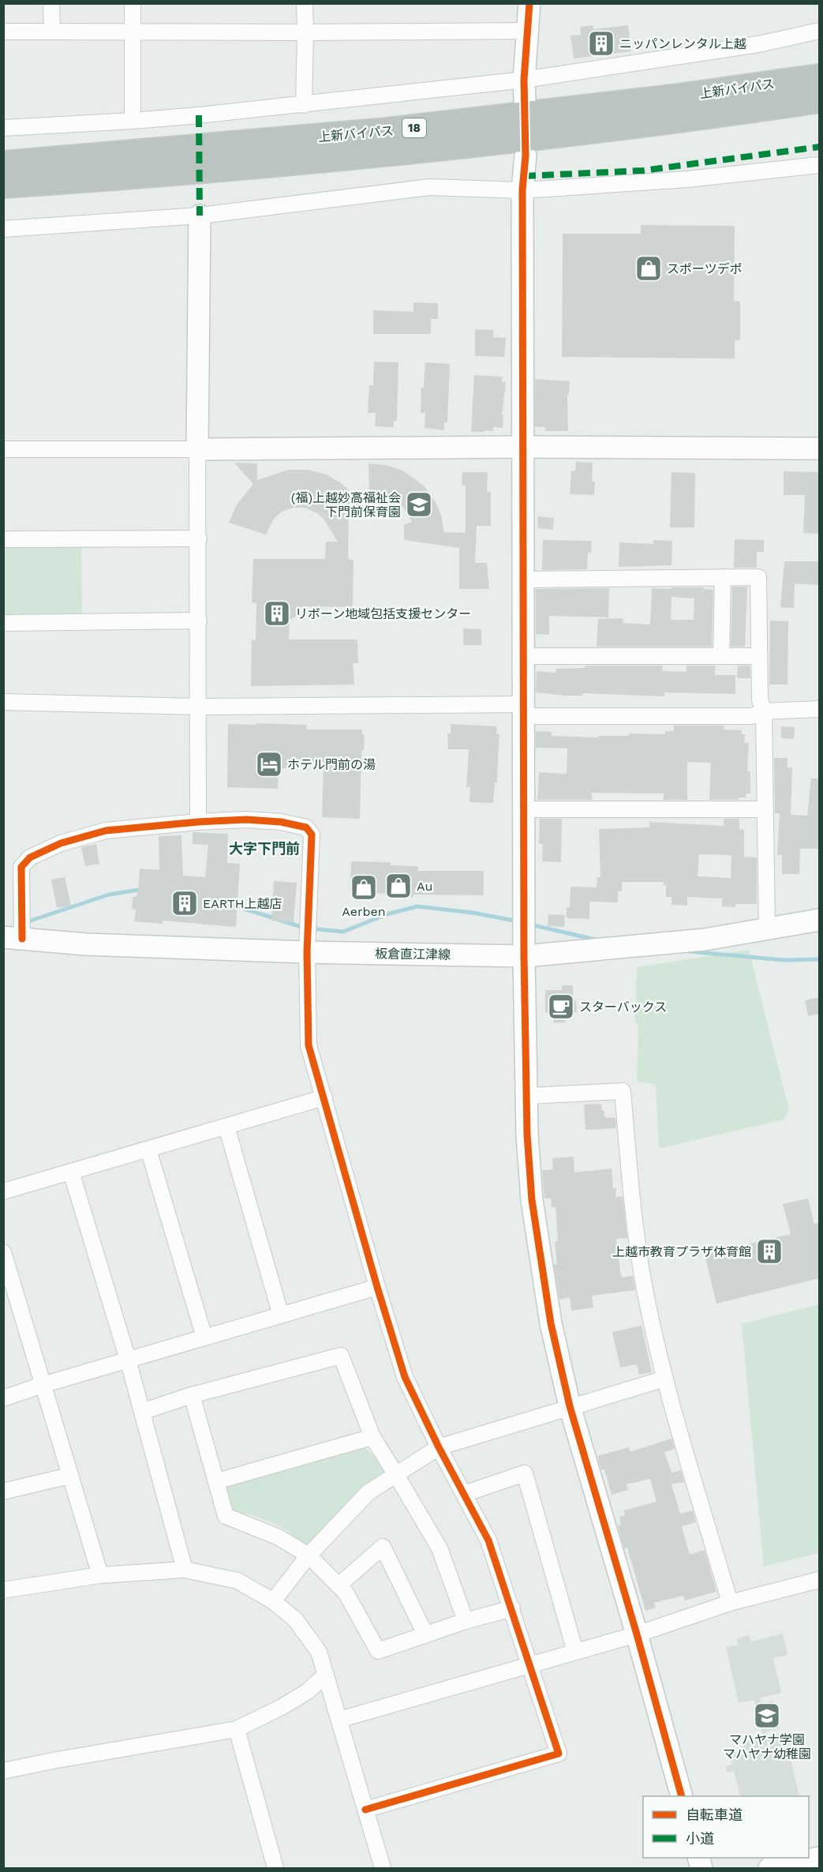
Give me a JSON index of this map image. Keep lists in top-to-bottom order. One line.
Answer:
{"streets":{"highway":["上新バイパス","18"],"street":["板倉直江津線"]},"districts":["大字下門前"],"places":{"building":["ニッパンレンタル上越","リボーン地域包括支援センター","EARTH上越店","上越市教育プラザ体育館"],"shop":["スポーツデポ","Au","Aerben"],"school or university":["(福)上越妙高福祉会 下門前保育園","マハヤナ学園 マハヤナ幼稚園"],"hotel":["ホテル門前の湯"],"cafe":["スターバックス"]},"legend":["自転車道","小道"]}
